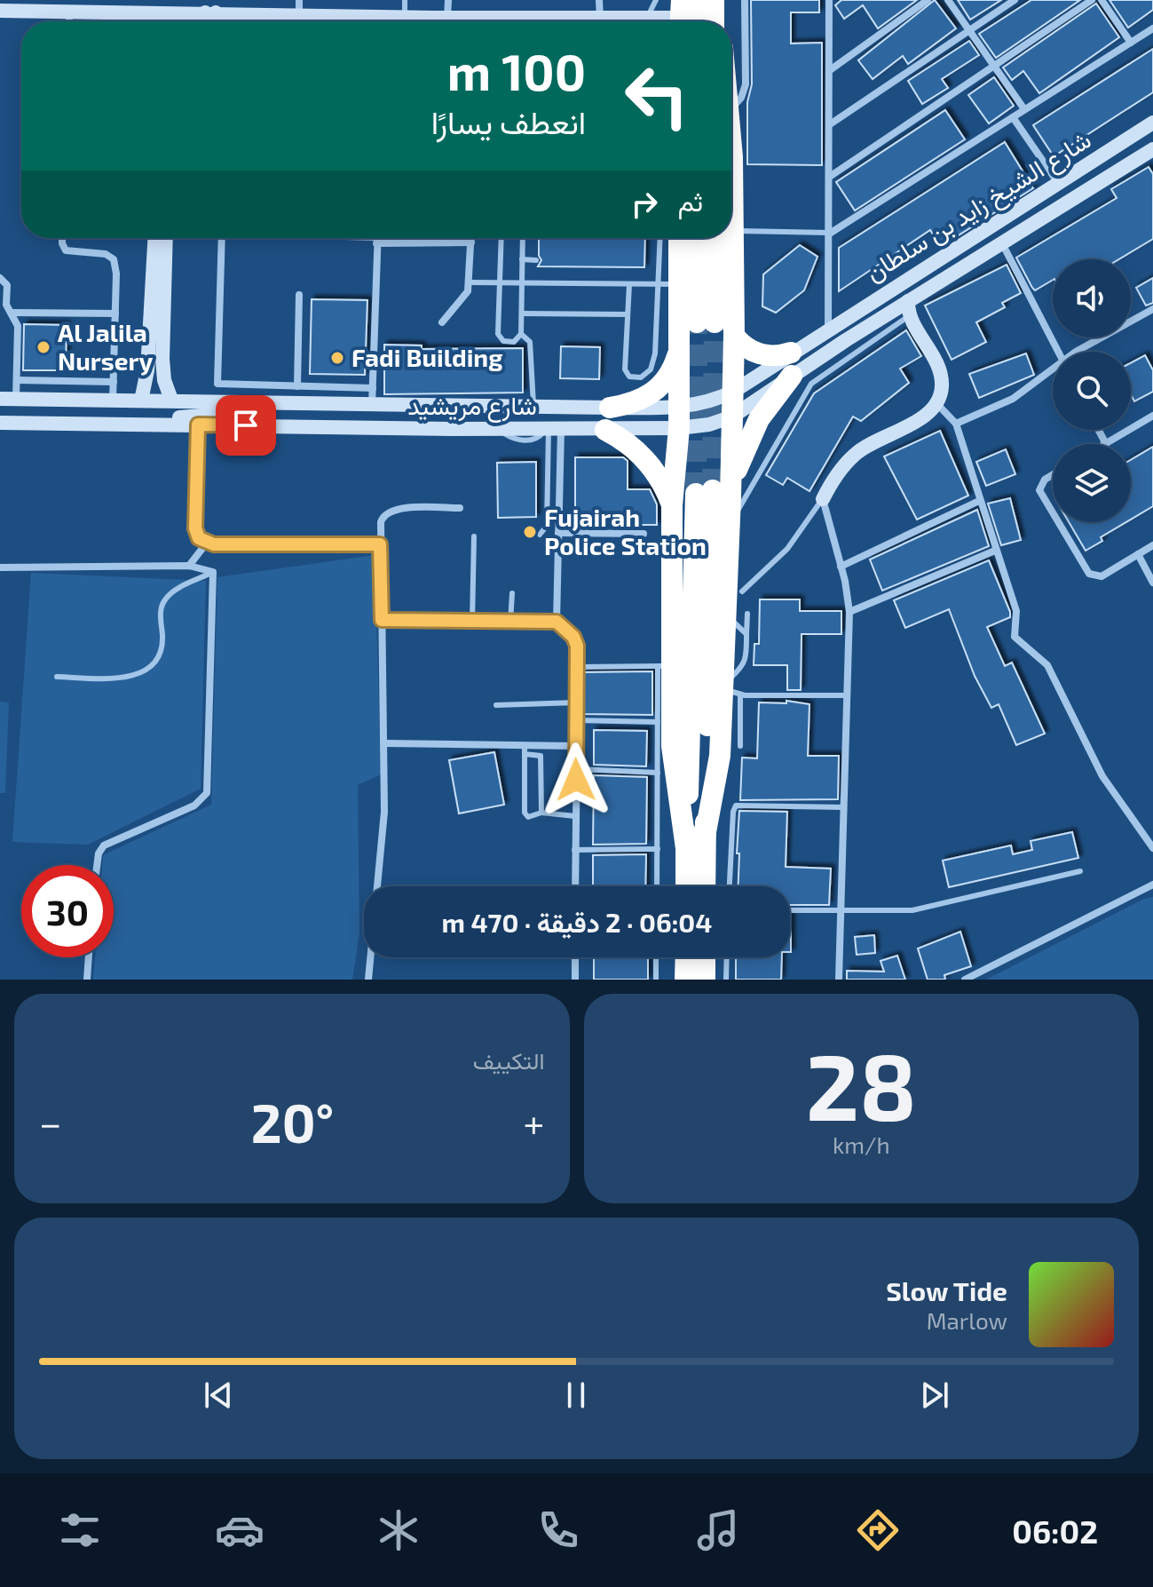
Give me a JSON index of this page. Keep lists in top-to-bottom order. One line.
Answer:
{"streets":{"main road":["شارع الشيخ زايد بن سلطان","شارع مريشيد"]},"crossings":[["شارع الشيخ زايد بن سلطان","شارع مريشيد"]],"places":["Al Jalila Nursery","Fadi Building","Fujairah Police Station"],"page":{"turn":["100 m","انعطف يسارًا"],"then":"ثم","limit":"30","trip":"06:04 · 2 دقيقة · 470 m","tile":[["28","km/h"],"التكييف"],"heat":["−","20°","+"],"song":["Slow Tide","Marlow"],"tabs":"06:02"}}
